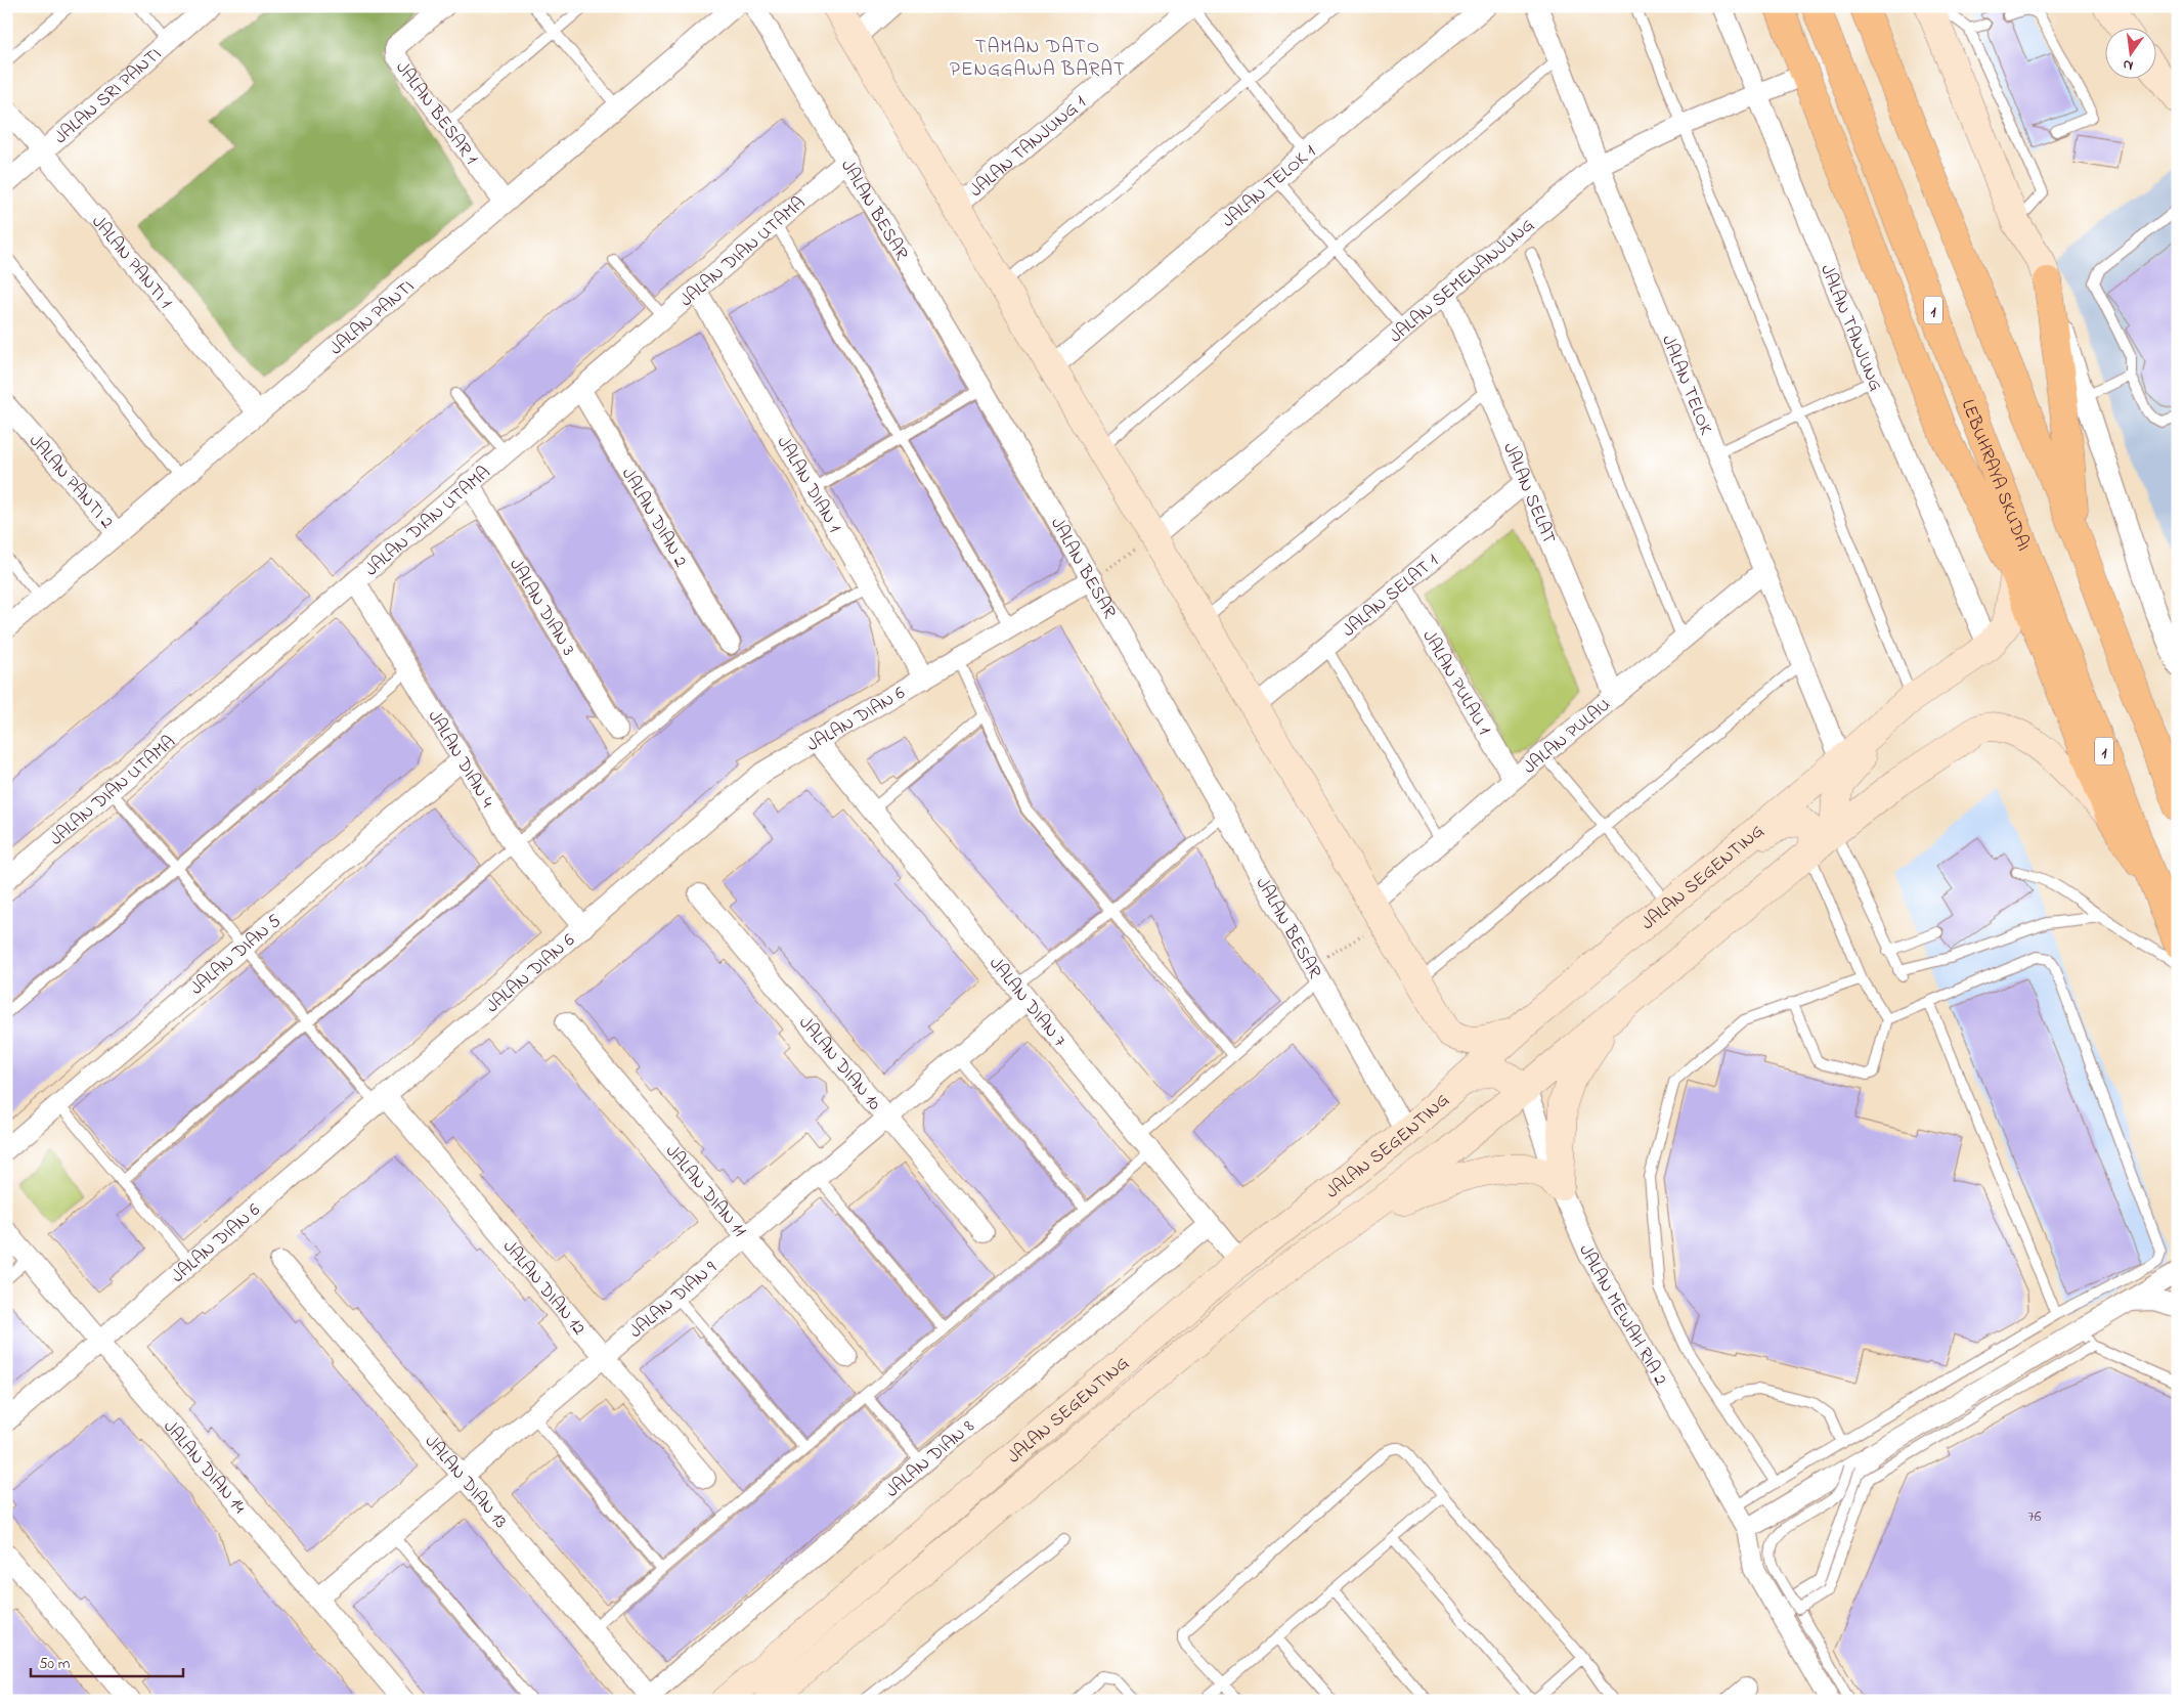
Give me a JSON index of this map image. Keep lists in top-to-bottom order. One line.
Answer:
{"streets":{"main road":["1","LEBUHRAYA SKUDAI"],"street":["JALAN SRI PANTI","JALAN BESAR 1","JALAN TANJUNG 1","JALAN TELOK 1","JALAN BESAR","JALAN DIAN UTAMA","JALAN PANTI 1","JALAN SEMENANJUNG","JALAN PANTI","JALAN TANJUNG","JALAN TELOK","JALAN PANTI 2","JALAN DIAN 1","JALAN SELAT","JALAN DIAN 2","JALAN SELAT 1","JALAN DIAN 3","JALAN PULAU 1","JALAN DIAN 6","JALAN PULAU","JALAN DIAN 4","JALAN SEGENTING","JALAN DIAN 5","JALAN DIAN 7","JALAN DIAN 10","JALAN DIAN 11","JALAN DIAN 12","JALAN DIAN 9","JALAN MEWAH RIA 2","JALAN DIAN 8","JALAN DIAN 14","JALAN DIAN 13"]},"crossings":[["JALAN SRI PANTI","JALAN PANTI 1"],["JALAN BESAR 1","JALAN PANTI"],["JALAN BESAR","JALAN DIAN UTAMA"],["JALAN BESAR","JALAN DIAN 6"],["JALAN BESAR","JALAN SEGENTING"],["JALAN DIAN UTAMA","JALAN DIAN 1"],["JALAN DIAN UTAMA","JALAN DIAN 2"],["JALAN DIAN UTAMA","JALAN DIAN 3"],["JALAN DIAN UTAMA","JALAN DIAN 4"],["JALAN PANTI 1","JALAN PANTI"],["JALAN SEMENANJUNG","JALAN TANJUNG"],["JALAN SEMENANJUNG","JALAN TELOK"],["JALAN SEMENANJUNG","JALAN SELAT"],["JALAN PANTI","JALAN PANTI 2"],["JALAN TANJUNG","JALAN SEGENTING"],["JALAN TELOK","JALAN PULAU"],["JALAN TELOK","JALAN SEGENTING"],["JALAN DIAN 1","JALAN DIAN 6"],["JALAN SELAT","JALAN SELAT 1"],["JALAN SELAT","JALAN PULAU"],["JALAN SELAT 1","JALAN PULAU 1"],["JALAN PULAU 1","JALAN PULAU"],["JALAN DIAN 6","JALAN DIAN 4"],["JALAN DIAN 6","JALAN DIAN 7"],["JALAN DIAN 6","JALAN DIAN 12"],["JALAN DIAN 6","JALAN DIAN 14"],["JALAN DIAN 4","JALAN DIAN 5"],["JALAN SEGENTING","JALAN DIAN 7"],["JALAN SEGENTING","JALAN MEWAH RIA 2"],["JALAN DIAN 7","JALAN DIAN 9"],["JALAN DIAN 7","JALAN DIAN 8"],["JALAN DIAN 10","JALAN DIAN 9"],["JALAN DIAN 11","JALAN DIAN 9"],["JALAN DIAN 12","JALAN DIAN 9"],["JALAN DIAN 9","JALAN DIAN 14"],["JALAN DIAN 9","JALAN DIAN 13"],["JALAN DIAN 8","JALAN DIAN 13"]],"districts":["TAMAN DATO PENGGAWA BARAT"],"house_numbers":["76"],"scale_bar":"50 m","north":"bottom"}
